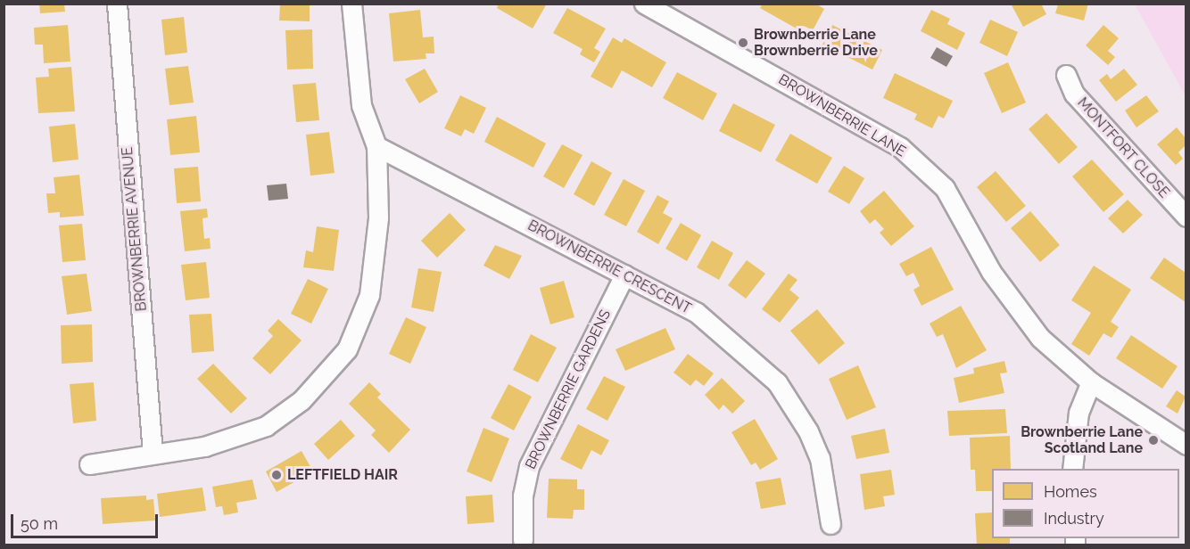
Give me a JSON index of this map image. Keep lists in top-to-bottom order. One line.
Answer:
{"streets":{"street":["BROWNBERRIE LANE","MONTFORT CLOSE","BROWNBERRIE AVENUE","BROWNBERRIE CRESCENT","BROWNBERRIE GARDENS"]},"crossings":[["BROWNBERRIE CRESCENT","BROWNBERRIE GARDENS"]],"places":["Brownberrie Lane Brownberrie Drive","Brownberrie Lane Scotland Lane","LEFTFIELD HAIR"],"legend":["Homes","Industry"],"scale_bar":"50 m"}
